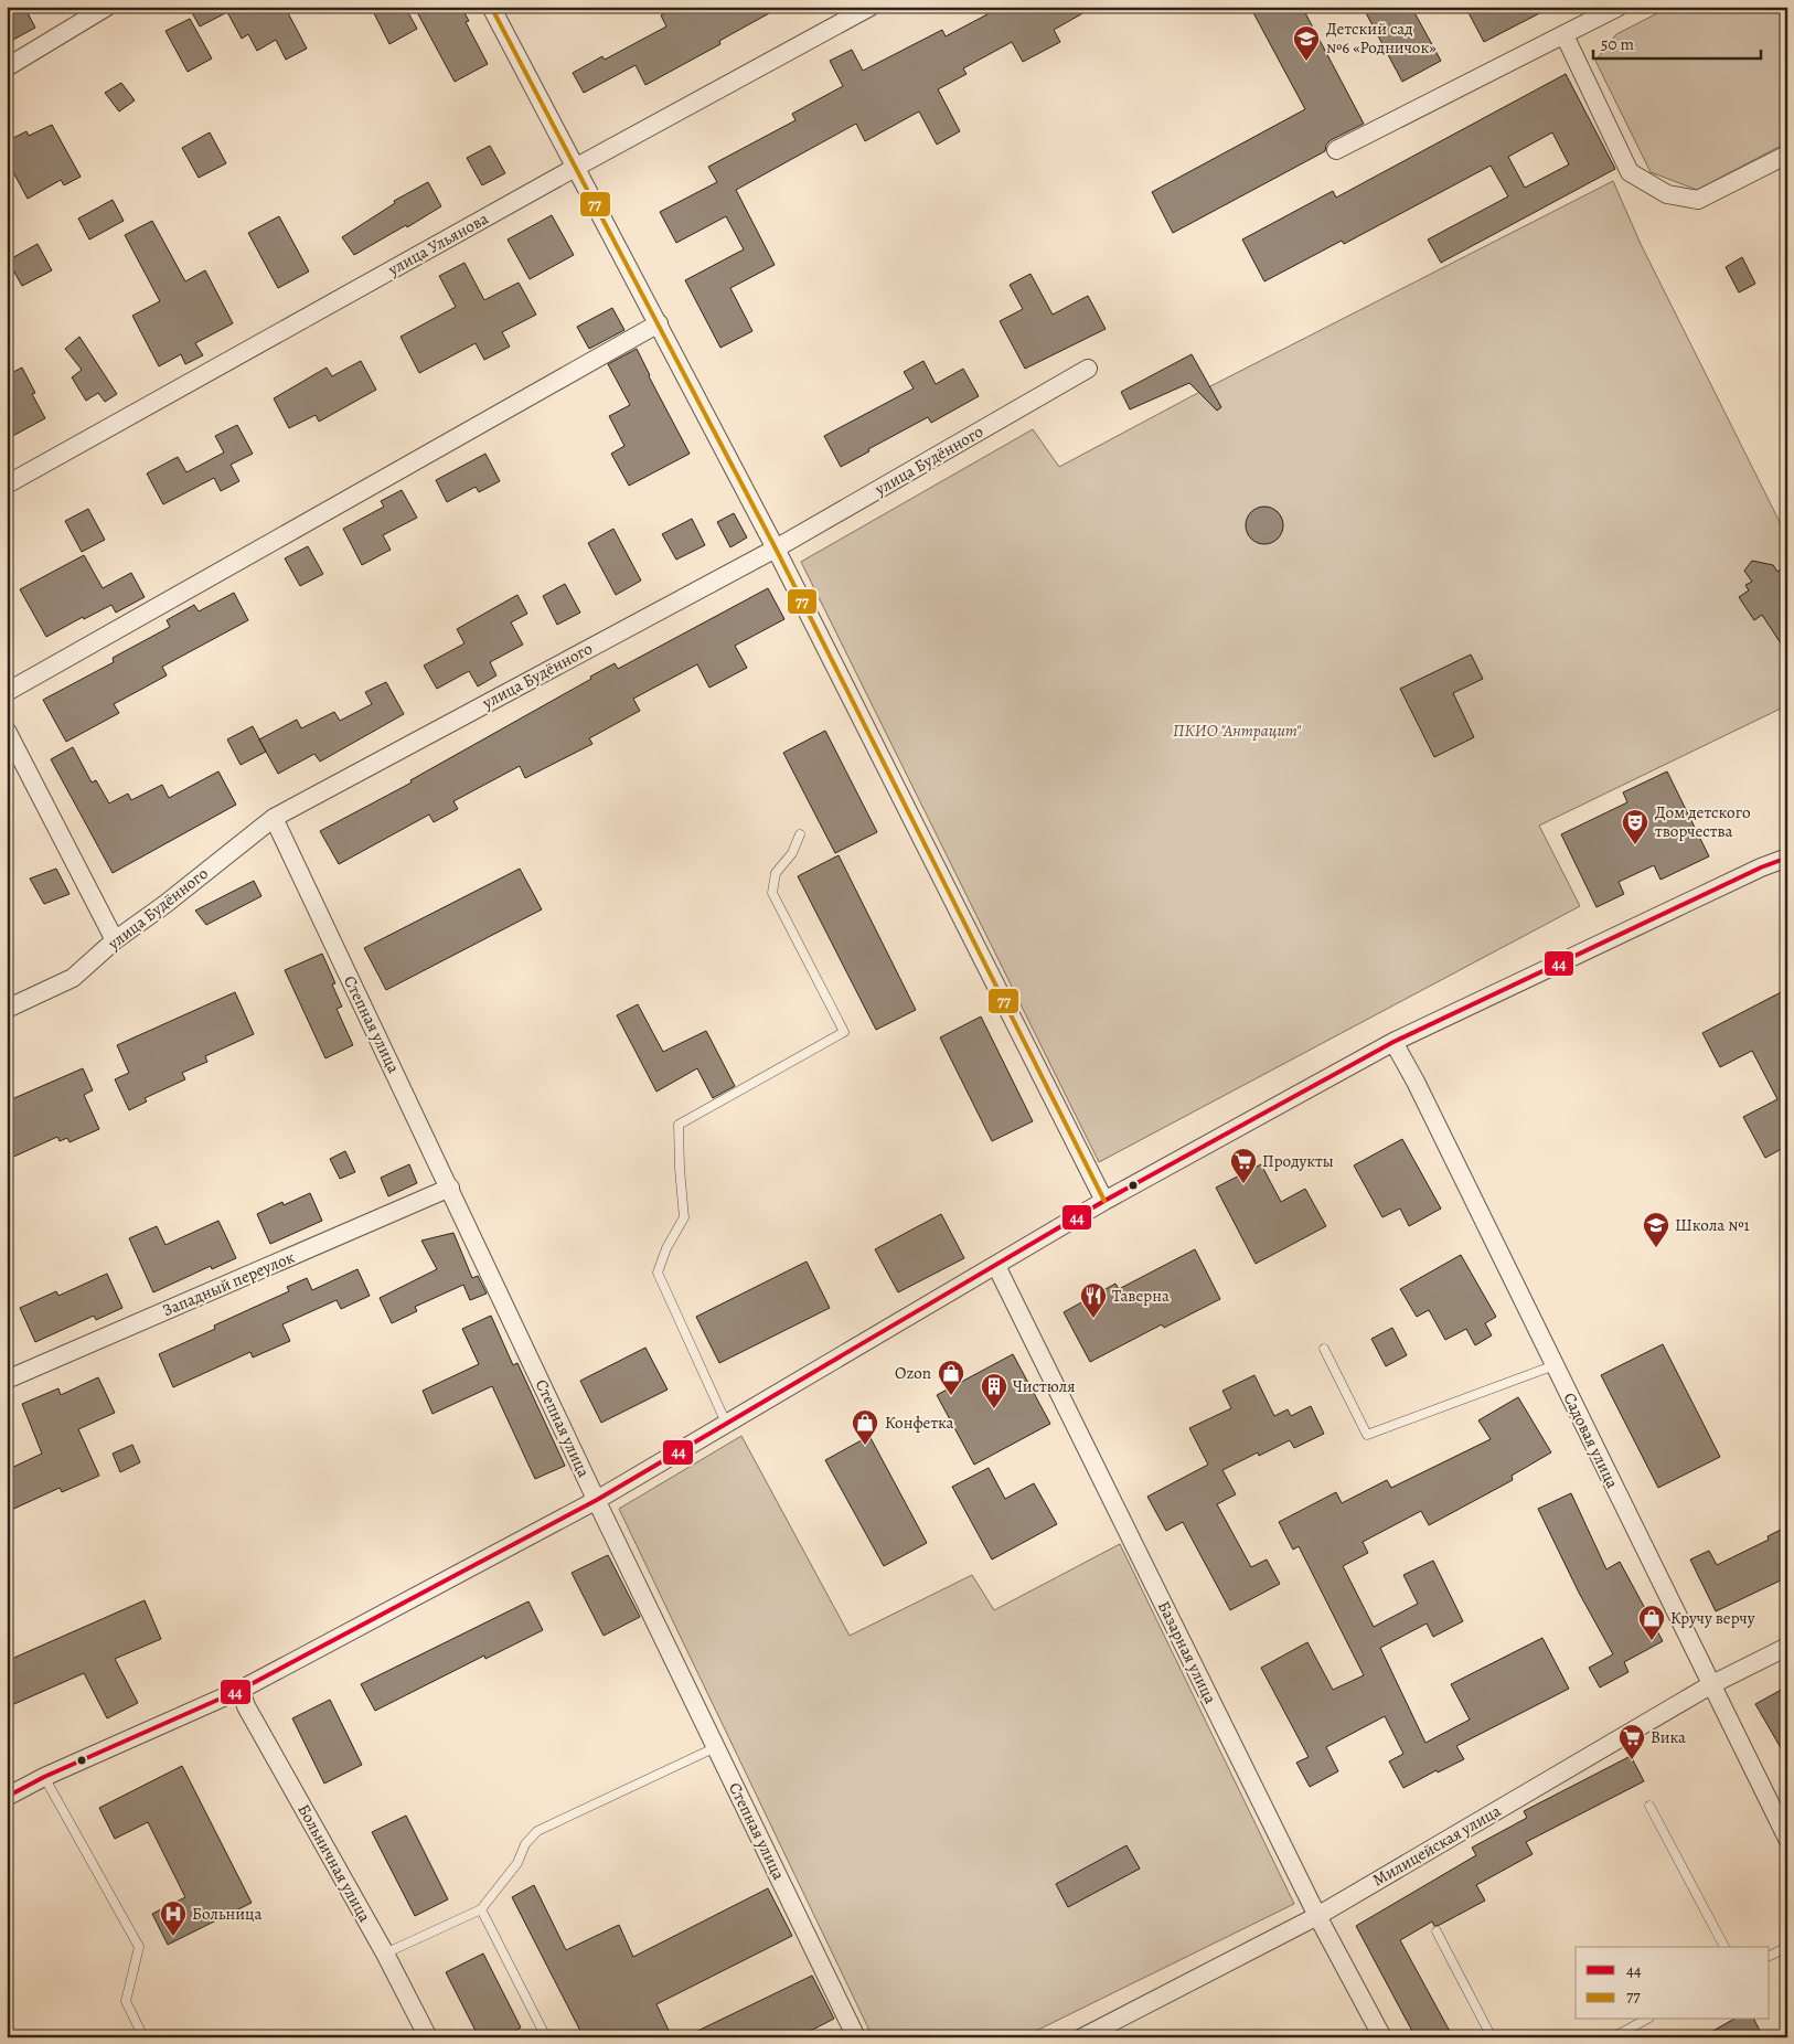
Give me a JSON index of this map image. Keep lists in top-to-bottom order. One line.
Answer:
{"streets":{"street":["улица Ульянова","улица Будённого","Степная улица","Западный переулок","Садовая улица","Базарная улица","Милицейская улица","Больничная улица"]},"crossings":[["улица Будённого","Степная улица"],["Степная улица","Западный переулок"],["Садовая улица","Милицейская улица"],["Базарная улица","Милицейская улица"]],"parks":["ПКИО \"Антрацит\""],"places":{"school or university":["Детский сад №6 «Родничок»","Школа №1"],"theatre":["Дом детского творчества"],"supermarket":["Продукты","Вика"],"restaurant":["Таверна"],"shop":["Ozon","Конфетка","Кручу верчу"],"building":["Чистюля"],"hospital":["Больница"]},"lines":["transit line 77","transit line 44"],"legend":["44","77"],"scale_bar":"50 m"}
